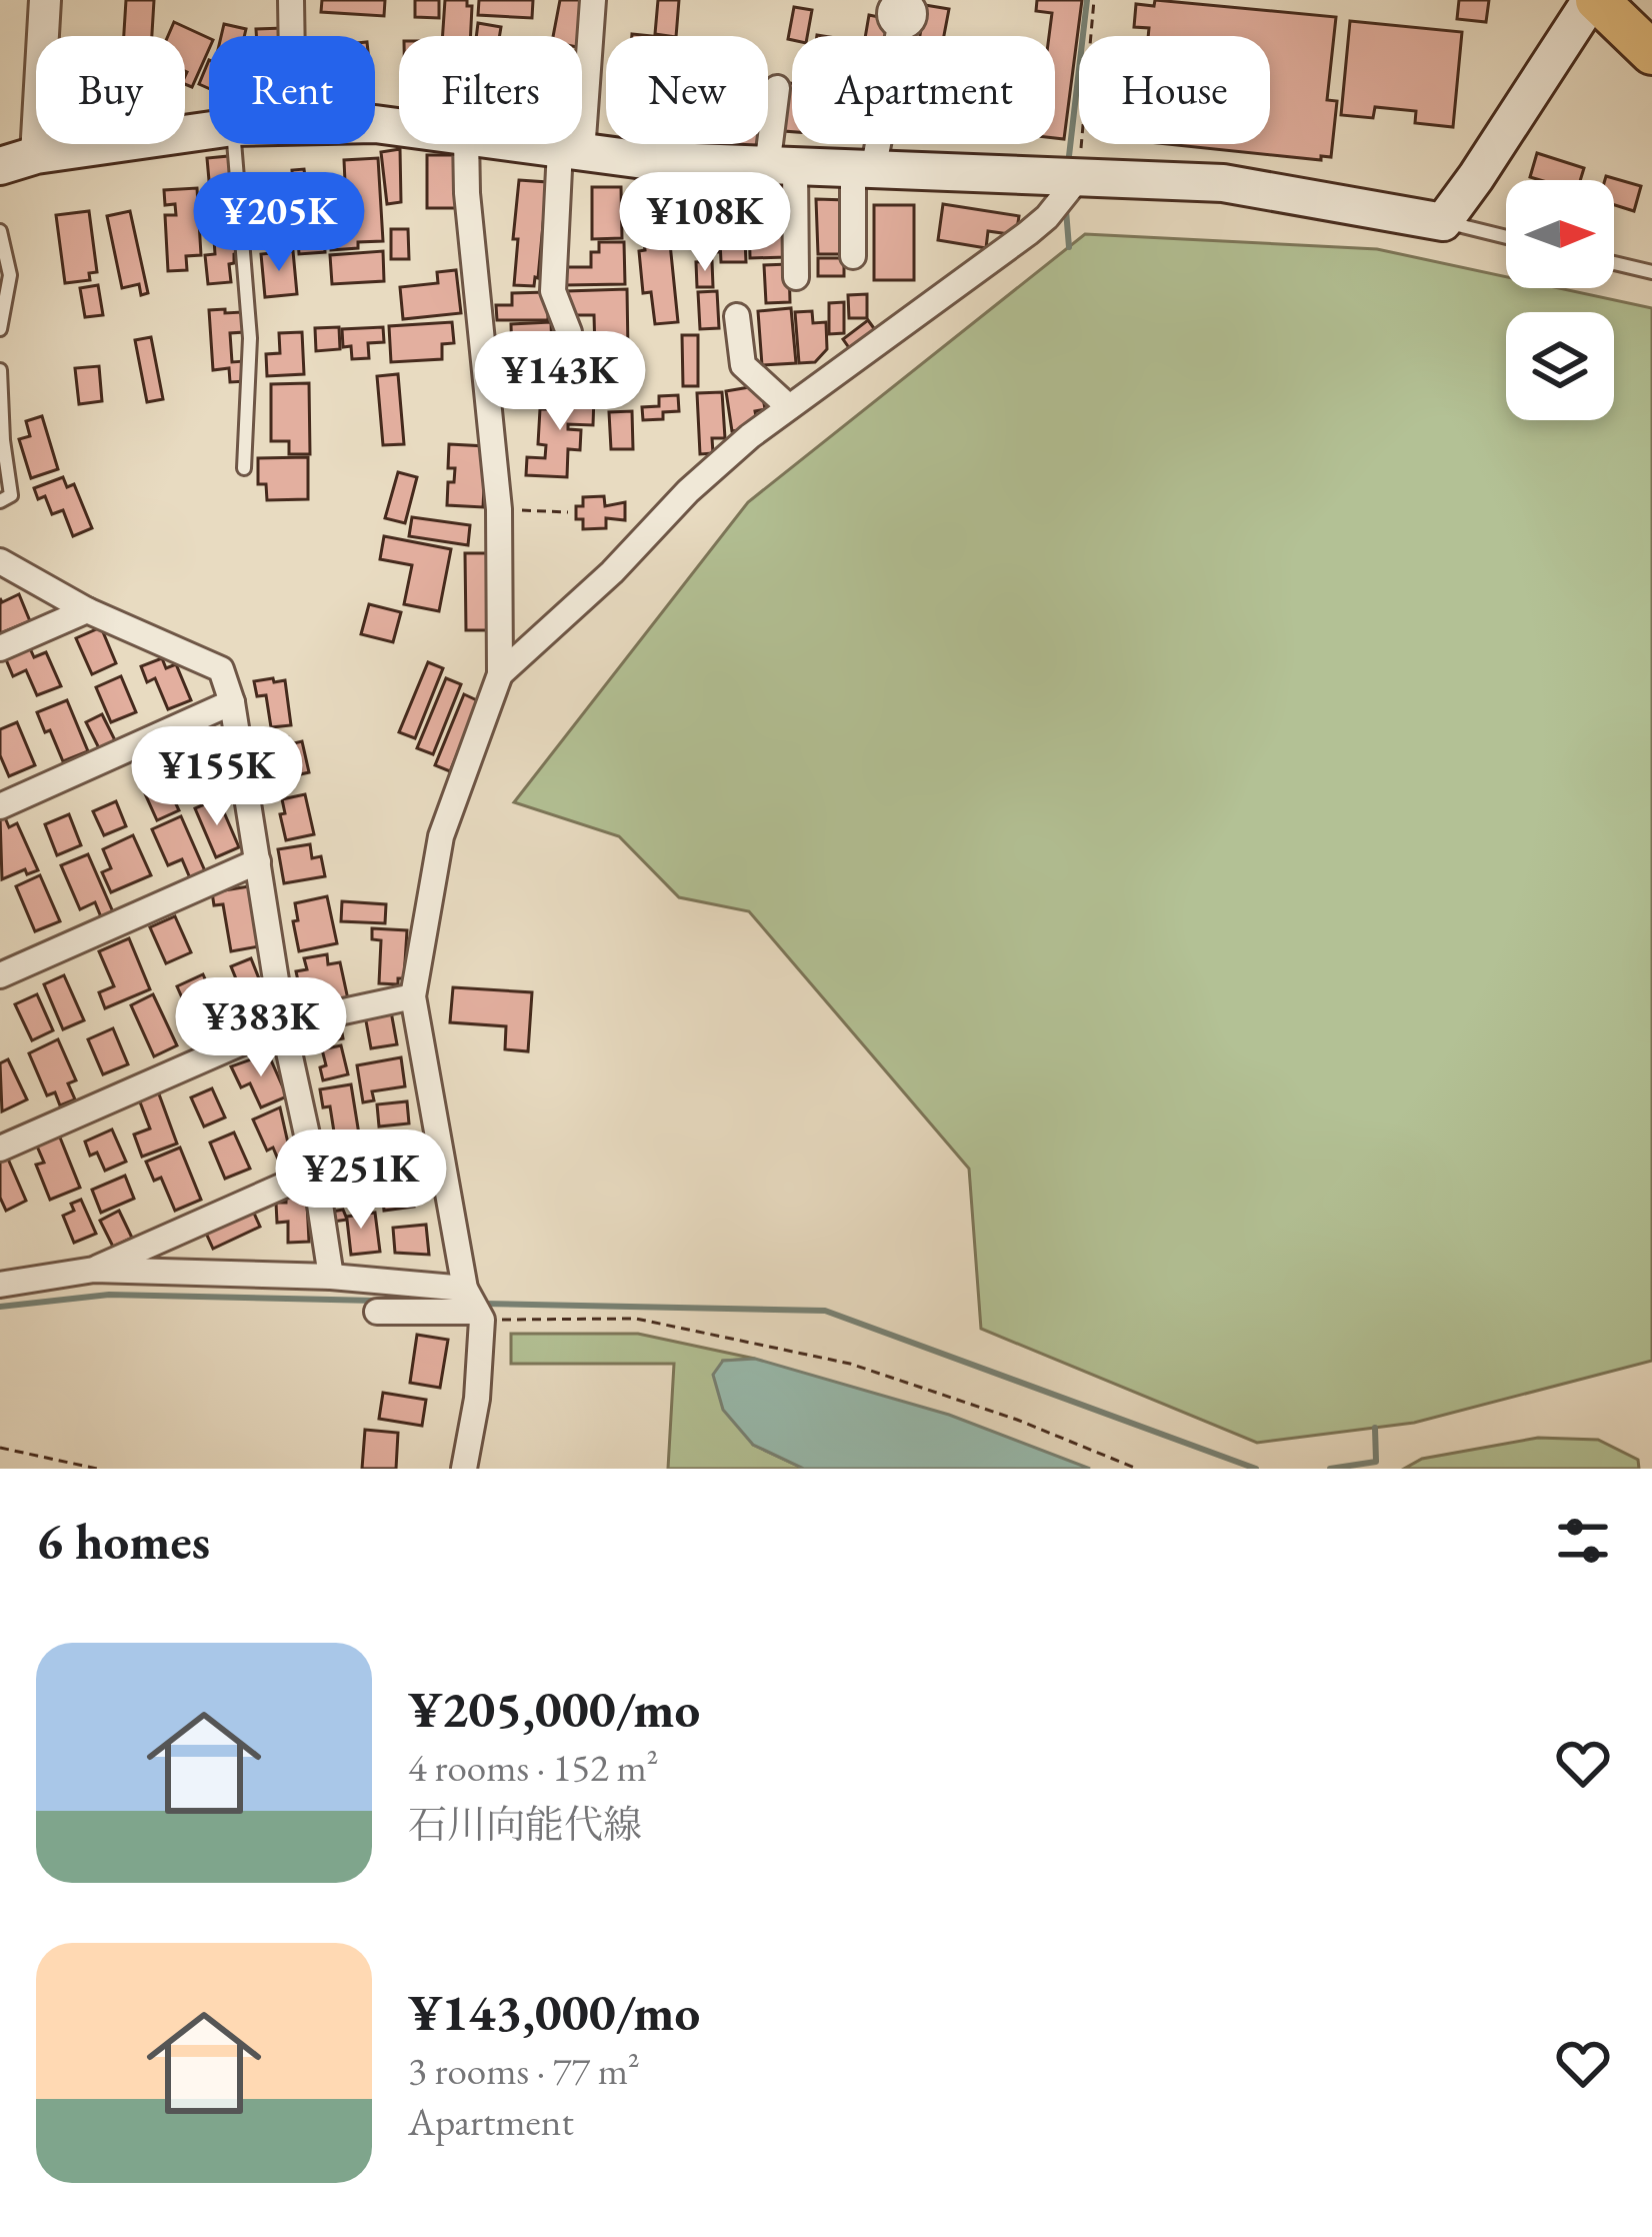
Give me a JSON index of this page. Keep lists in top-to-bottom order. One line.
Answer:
{"north":"right","page":{"chip":["Buy","Rent","Filters","New","Apartment","House"],"price":["¥205K","¥108K","¥143K","¥155K","¥383K","¥251K"],"heading":"6 homes","list":[{"name":"¥205,000/mo","note":"4 rooms · 152 m² · 石川向能代線"},{"name":"¥143,000/mo","note":"3 rooms · 77 m² · Apartment"}]}}
